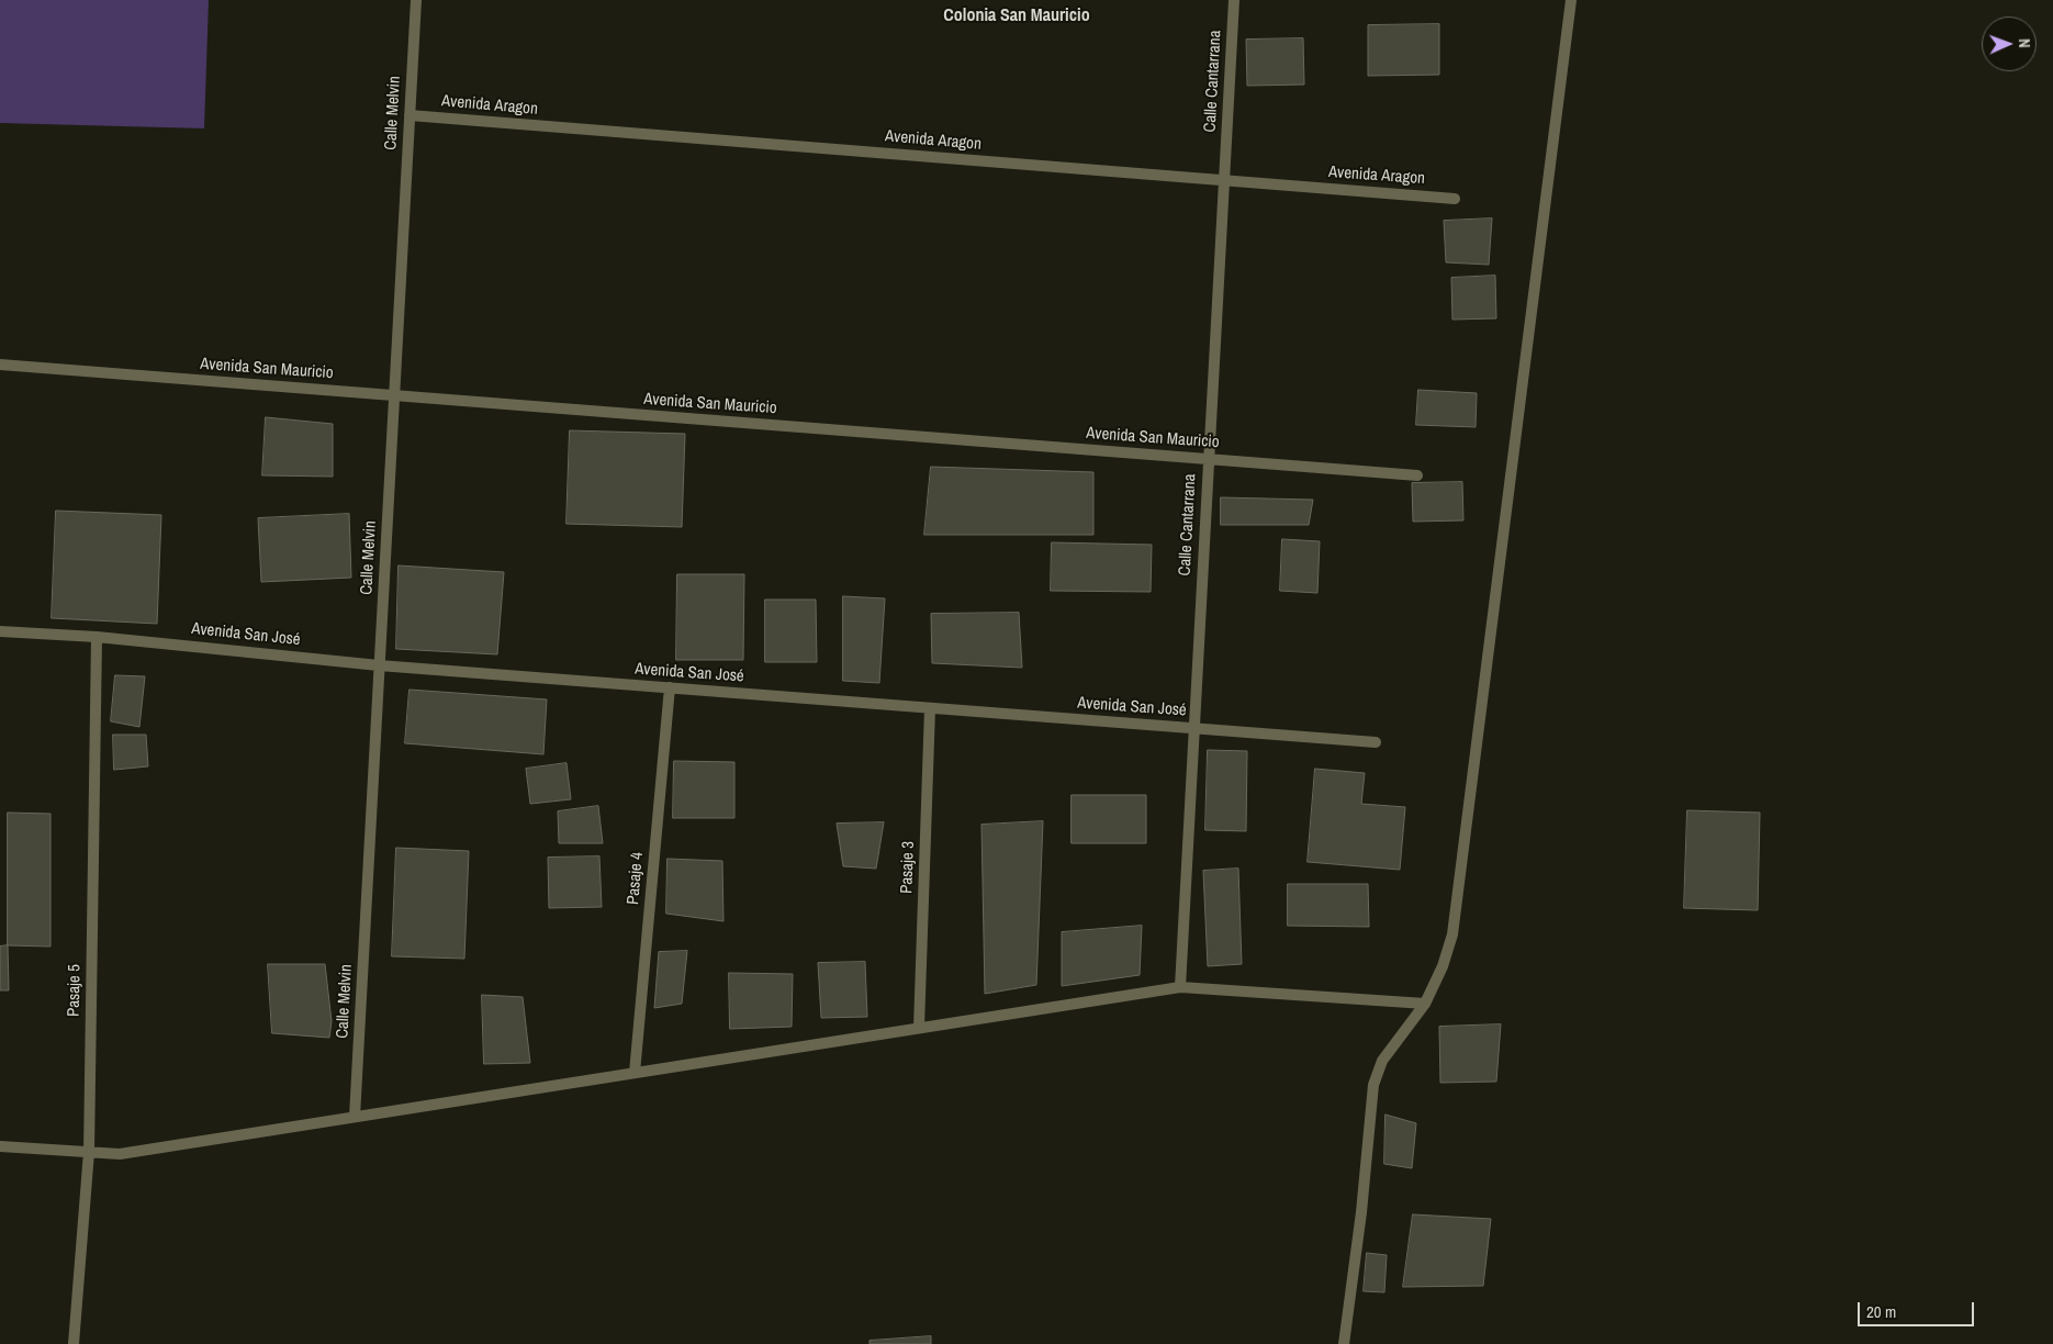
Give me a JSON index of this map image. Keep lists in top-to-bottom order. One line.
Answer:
{"streets":{"street":["Calle Cantarrana","Avenida Aragon","Calle Melvin","Avenida San Mauricio","Avenida San José","Pasaje 3","Pasaje 4","Pasaje 5"]},"crossings":[["Calle Cantarrana","Avenida Aragon"],["Calle Cantarrana","Avenida San Mauricio"],["Calle Cantarrana","Avenida San José"],["Avenida Aragon","Calle Melvin"],["Calle Melvin","Avenida San Mauricio"],["Calle Melvin","Avenida San José"],["Avenida San José","Pasaje 3"],["Avenida San José","Pasaje 4"],["Avenida San José","Pasaje 5"]],"districts":["Colonia San Mauricio"],"scale_bar":"20 m","north":"right"}
